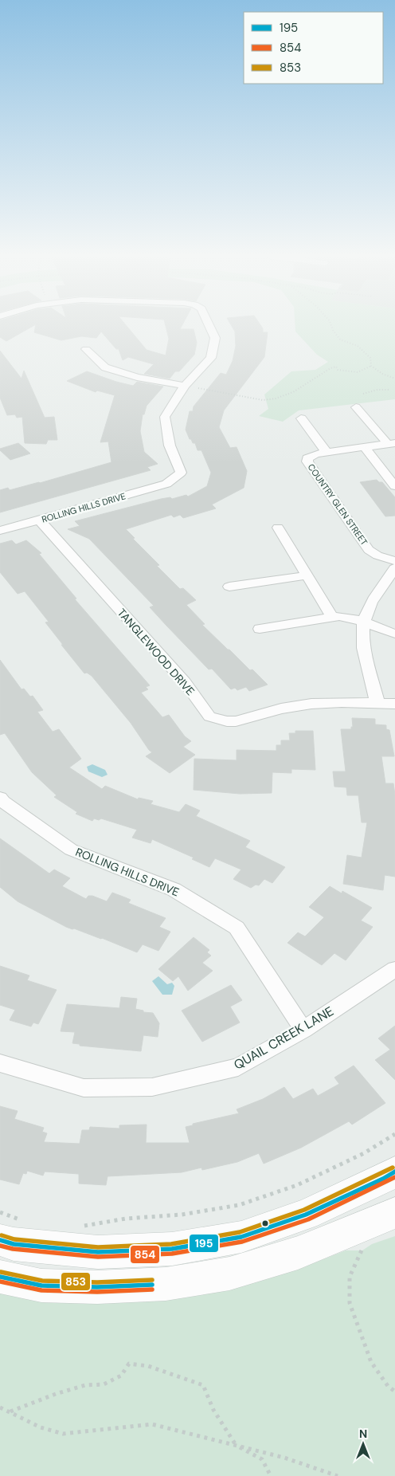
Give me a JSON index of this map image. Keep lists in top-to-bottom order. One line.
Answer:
{"streets":{"street":["COUNTRY GLEN STREET","ROLLING HILLS DRIVE","TANGLEWOOD DRIVE","QUAIL CREEK LANE"]},"crossings":[["ROLLING HILLS DRIVE","TANGLEWOOD DRIVE"],["ROLLING HILLS DRIVE","QUAIL CREEK LANE"]],"lines":["transit line 853","transit line 195","transit line 854"],"legend":["195","854","853"],"north":"top"}
